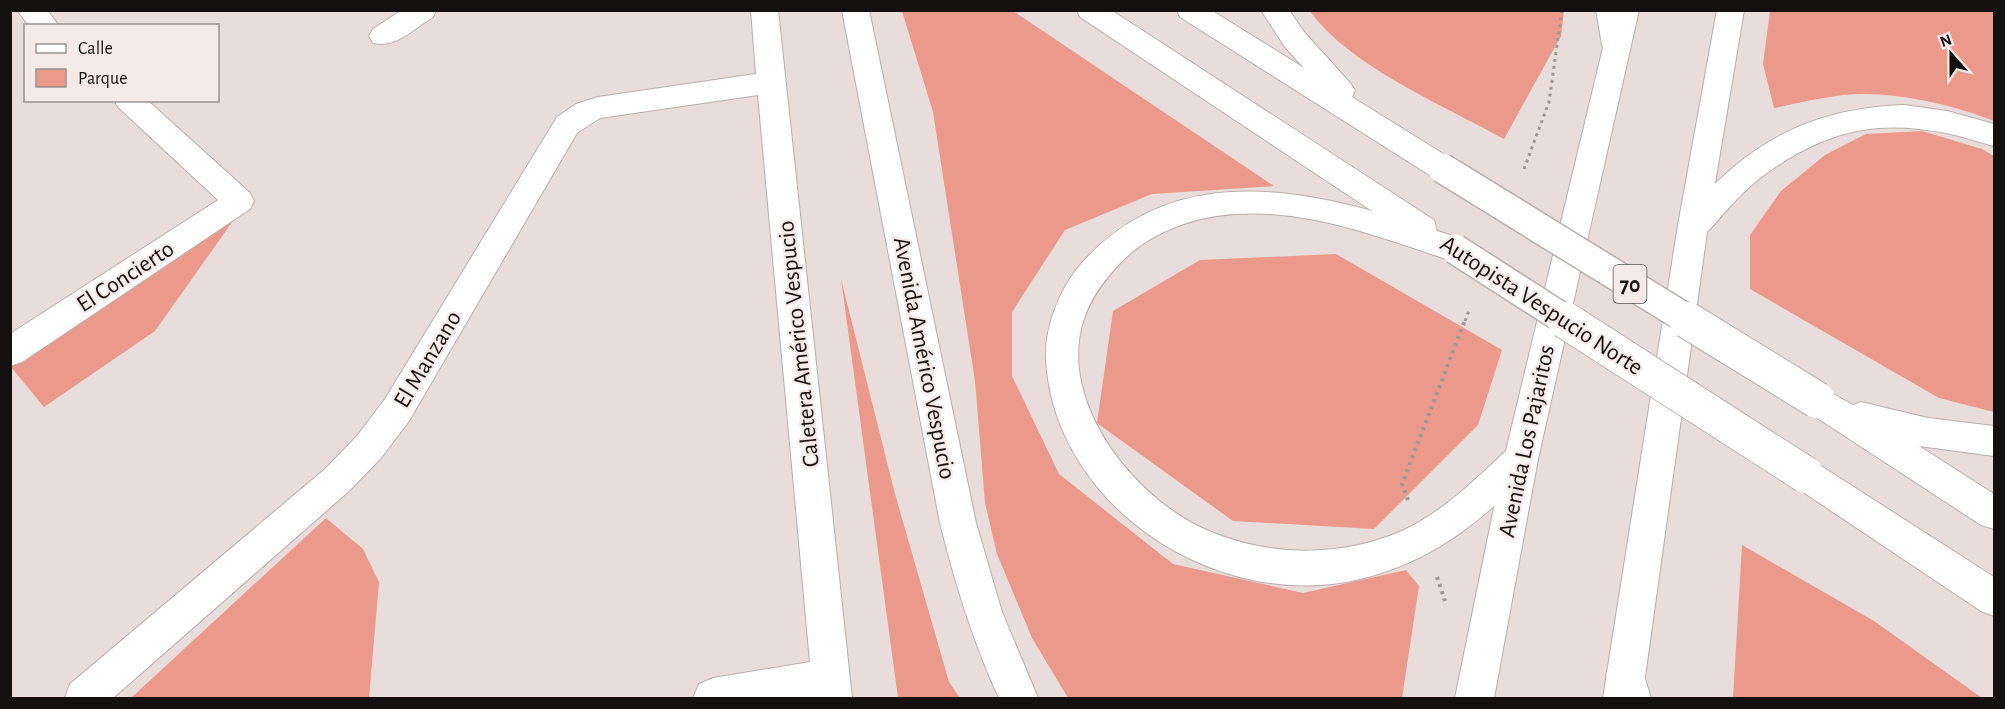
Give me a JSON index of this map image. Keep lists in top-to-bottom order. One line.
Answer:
{"streets":{"main road":["El Concierto","70","Autopista Vespucio Norte","Caletera Américo Vespucio","Avenida Américo Vespucio","El Manzano","Avenida Los Pajaritos"]},"crossings":[["Autopista Vespucio Norte","Avenida Los Pajaritos"],["Caletera Américo Vespucio","El Manzano"]],"legend":["Calle","Parque"],"north":"top"}
